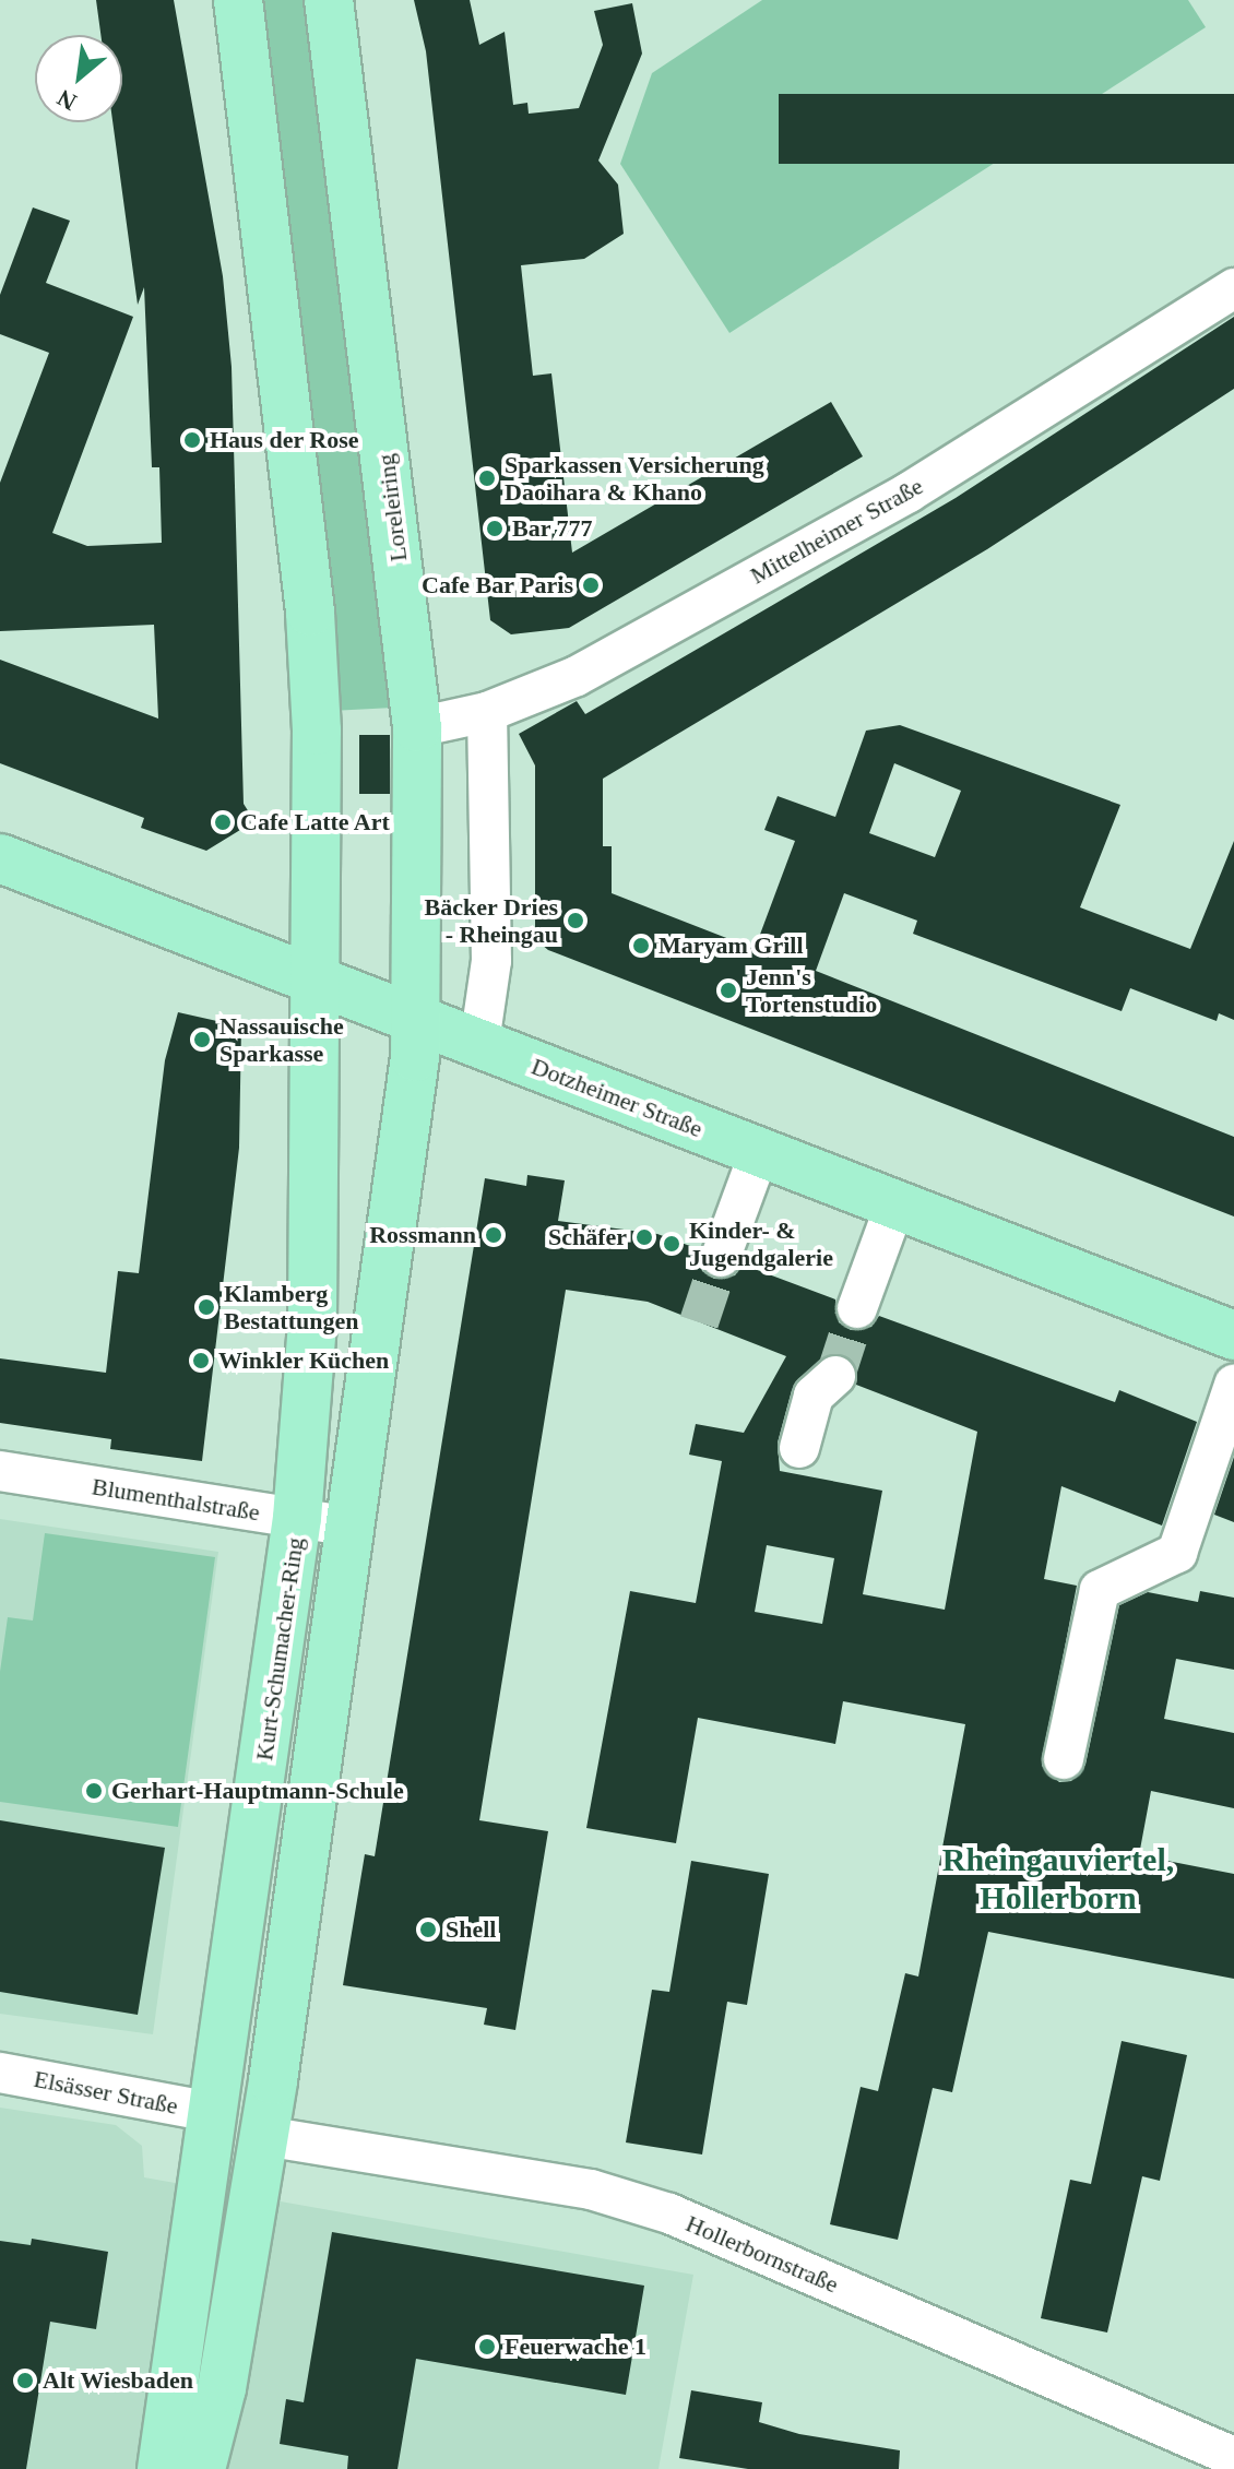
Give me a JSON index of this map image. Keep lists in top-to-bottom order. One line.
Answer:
{"streets":{"main road":["Loreleiring","Dotzheimer Straße","Kurt-Schumacher-Ring"],"street":["Mittelheimer Straße","Blumenthalstraße","Elsässer Straße","Hollerbornstraße"]},"crossings":[["Loreleiring","Mittelheimer Straße"],["Loreleiring","Dotzheimer Straße"],["Dotzheimer Straße","Kurt-Schumacher-Ring"],["Blumenthalstraße","Kurt-Schumacher-Ring"],["Kurt-Schumacher-Ring","Elsässer Straße"]],"districts":["Rheingauviertel, Hollerborn"],"places":["Haus der Rose","Sparkassen Versicherung Daoihara & Khano","Bar 777","Cafe Bar Paris","Cafe Latte Art","Bäcker Dries - Rheingau","Maryam Grill","Jenn's Tortenstudio","Nassauische Sparkasse","Rossmann","Schäfer","Kinder- & Jugendgalerie","Klamberg Bestattungen","Winkler Küchen","Gerhart-Hauptmann-Schule","Shell","Feuerwache 1","Alt Wiesbaden"],"north":"bottom left"}
